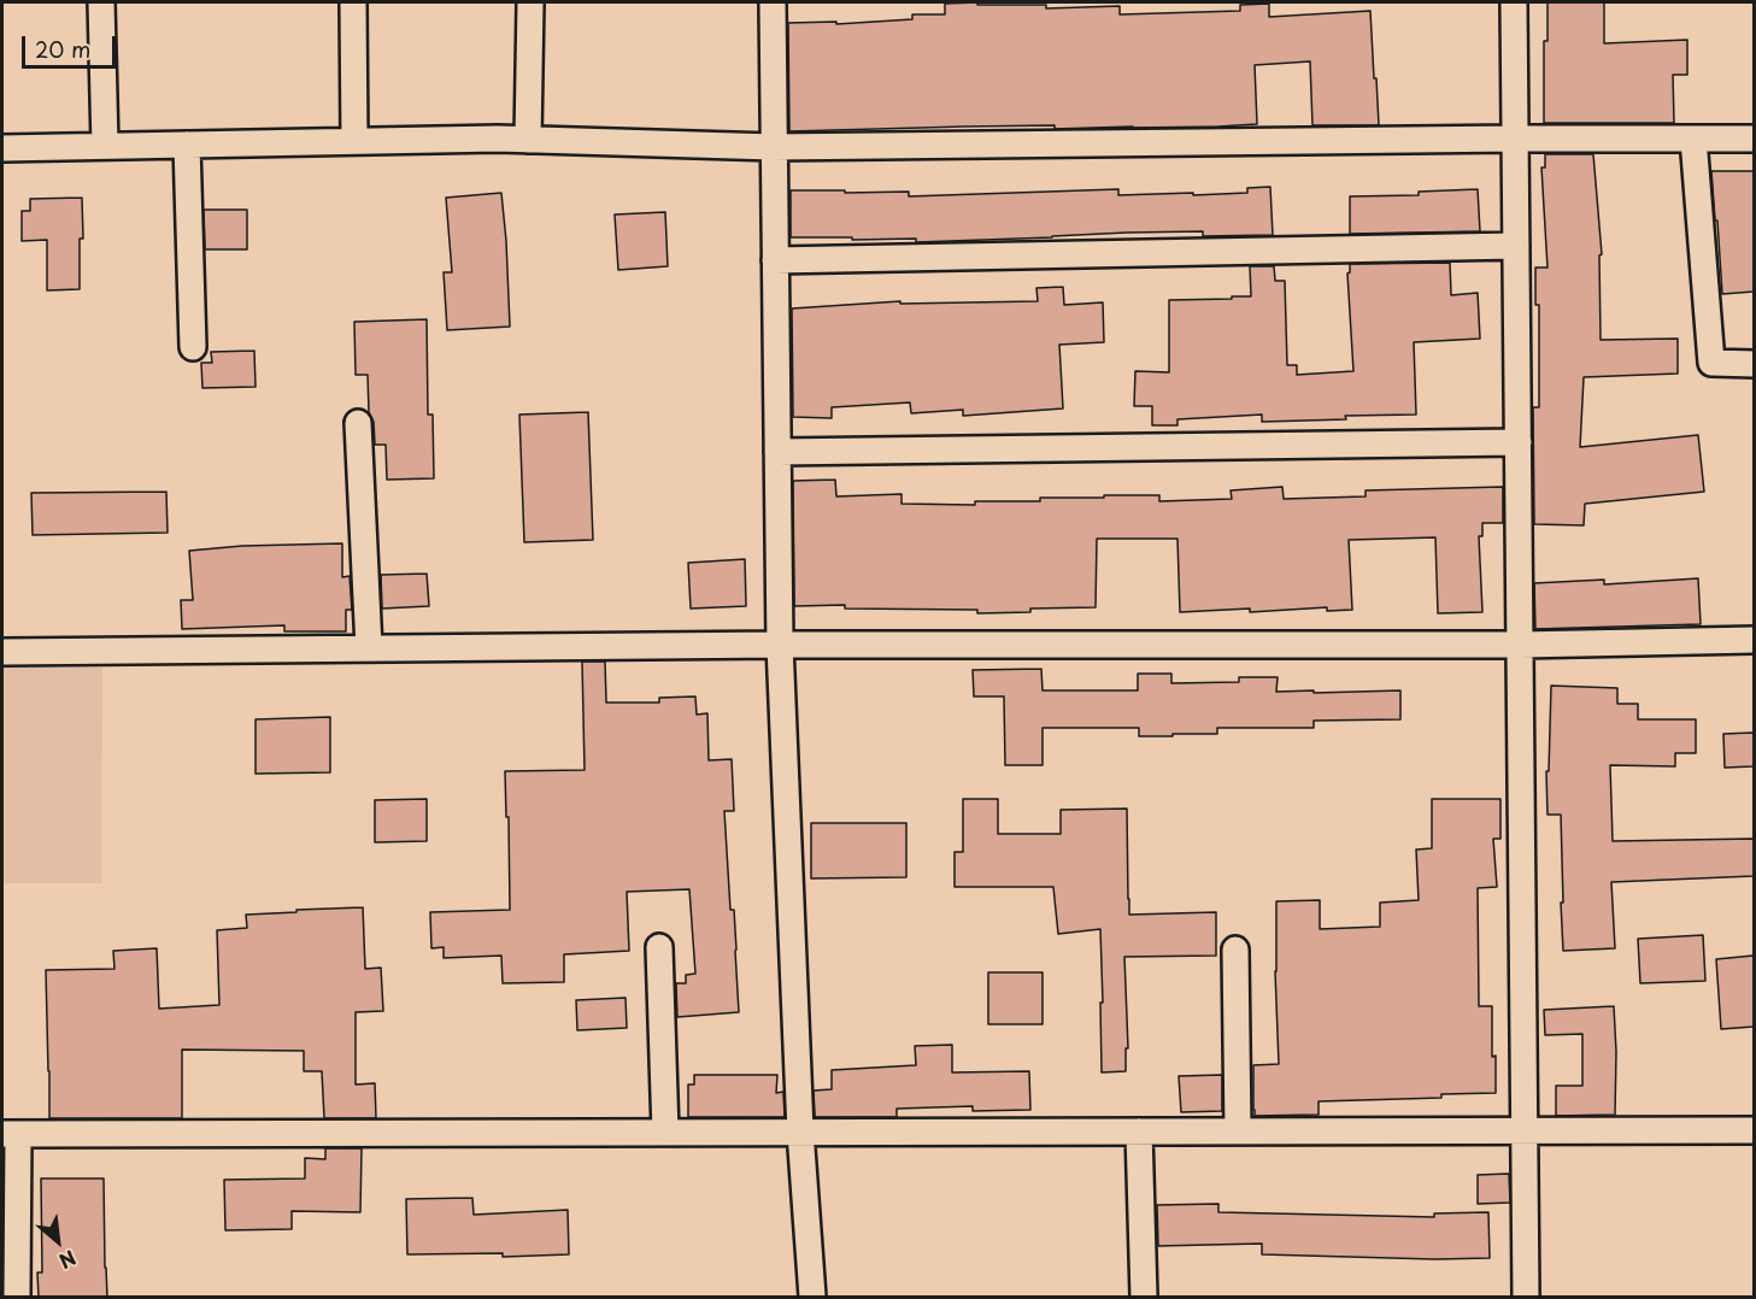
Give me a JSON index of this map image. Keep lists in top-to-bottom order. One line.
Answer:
{"scale_bar":"20 m","north":"bottom right"}
